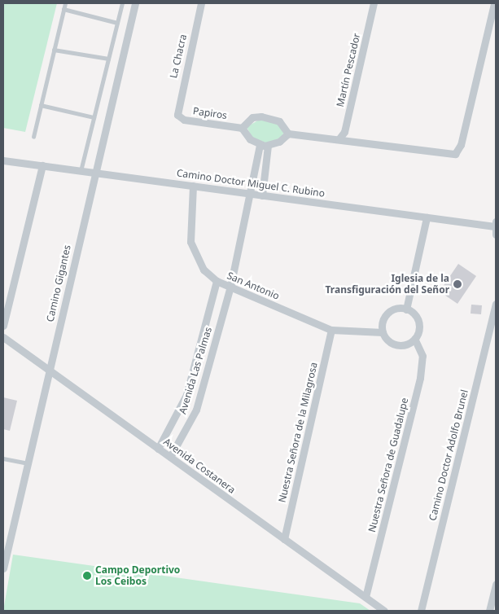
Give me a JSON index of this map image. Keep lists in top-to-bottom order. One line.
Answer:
{"streets":{"street":["La Chacra","Martín Pescador","Papiros","Camino Doctor Miguel C. Rubino","Camino Gigantes","San Antonio","Avenida Las Palmas","Nuestra Señora de la Milagrosa","Camino Doctor Adolfo Brunel","Nuestra Señora de Guadalupe","Avenida Costanera"]},"crossings":[["La Chacra","Papiros"],["Camino Doctor Miguel C. Rubino","Camino Gigantes"],["Camino Doctor Miguel C. Rubino","San Antonio"],["Camino Doctor Miguel C. Rubino","Avenida Las Palmas"],["Camino Gigantes","Avenida Costanera"],["San Antonio","Avenida Las Palmas"],["San Antonio","Nuestra Señora de la Milagrosa"],["San Antonio","Nuestra Señora de Guadalupe"],["Avenida Las Palmas","Avenida Costanera"],["Nuestra Señora de la Milagrosa","Avenida Costanera"],["Nuestra Señora de Guadalupe","Avenida Costanera"]],"places":["Iglesia de la Transfiguración del Señor","Campo Deportivo Los Ceibos"]}
